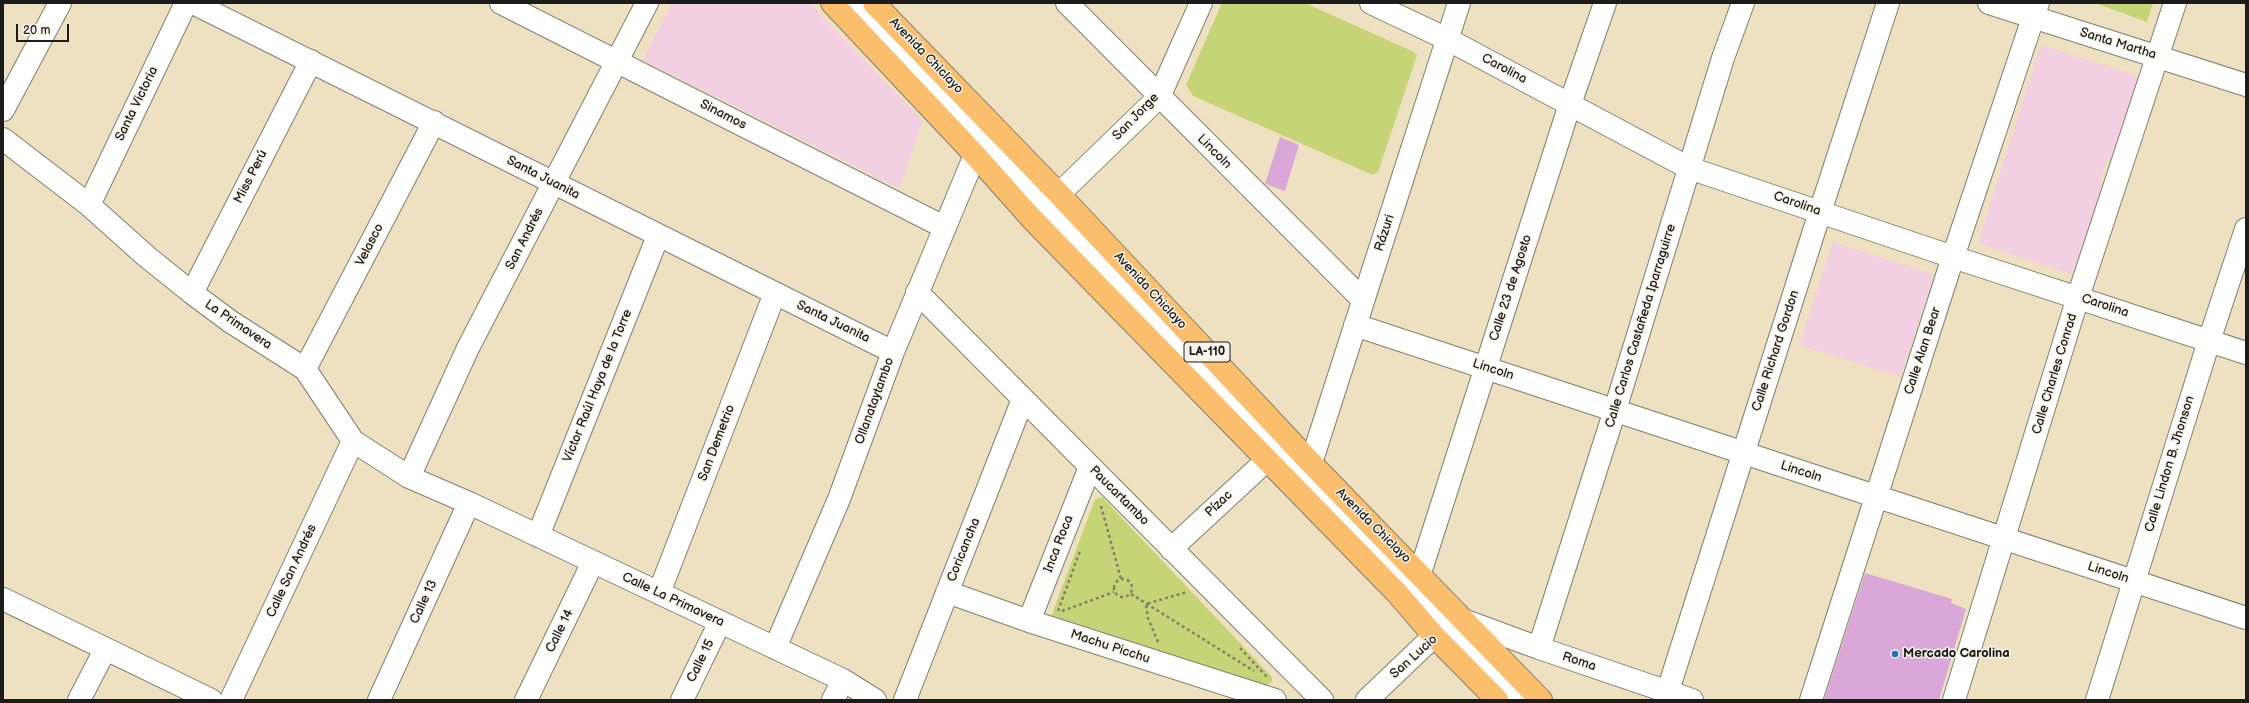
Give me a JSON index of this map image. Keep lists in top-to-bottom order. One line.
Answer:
{"streets":{"main road":["Avenida Chiclayo","LA-110"],"street":["Santa Martha","Carolina","Santa Victoria","Sinamos","San Jorge","Lincoln","Miss Perú","Santa Juanita","Rázuri","San Andrés","Velasco","Calle 23 de Agosto","La Primavera","Calle Carlos Castañeda Iparraguirre","Calle Richard Gordon","Calle Alan Bear","Calle Charles Conrad","Víctor Raúl Haya de la Torre","Ollanataytambo","San Demetrio","Calle Lindon B. Jhonson","Paucartambo","Pízac","Inca Roca","Coricancha","Calle San Andrés","Calle La Primavera","Calle 13","Calle 14","Machu Picchu","San Lucio","Calle 15","Roma"]},"crossings":[["Santa Martha","Calle Alan Bear"],["Santa Martha","Calle Charles Conrad"],["Avenida Chiclayo","San Jorge"],["Avenida Chiclayo","Rázuri"],["Avenida Chiclayo","Calle 23 de Agosto"],["Avenida Chiclayo","Ollanataytambo"],["Avenida Chiclayo","Pízac"],["Avenida Chiclayo","San Lucio"],["Avenida Chiclayo","Roma"],["Carolina","Rázuri"],["Carolina","Calle 23 de Agosto"],["Carolina","Calle Carlos Castañeda Iparraguirre"],["Carolina","Calle Richard Gordon"],["Carolina","Calle Alan Bear"],["Carolina","Calle Charles Conrad"],["Carolina","Calle Lindon B. Jhonson"],["Santa Victoria","La Primavera"],["Sinamos","San Andrés"],["Sinamos","Ollanataytambo"],["San Jorge","Lincoln"],["Lincoln","Rázuri"],["Lincoln","Calle 23 de Agosto"],["Lincoln","Calle Carlos Castañeda Iparraguirre"],["Lincoln","Calle Richard Gordon"],["Lincoln","Calle Alan Bear"],["Lincoln","Calle Charles Conrad"],["Lincoln","Calle Lindon B. Jhonson"],["Miss Perú","Santa Juanita"],["Miss Perú","La Primavera"],["Santa Juanita","San Andrés"],["Santa Juanita","Velasco"],["Santa Juanita","Víctor Raúl Haya de la Torre"],["Santa Juanita","Ollanataytambo"],["Santa Juanita","San Demetrio"],["San Andrés","La Primavera"],["Velasco","La Primavera"],["La Primavera","Calle San Andrés"],["La Primavera","Calle La Primavera"],["La Primavera","Calle 13"],["Calle Carlos Castañeda Iparraguirre","Roma"],["Calle Richard Gordon","Roma"],["Víctor Raúl Haya de la Torre","Calle La Primavera"],["Ollanataytambo","Paucartambo"],["Ollanataytambo","Calle La Primavera"],["San Demetrio","Calle La Primavera"],["Paucartambo","Pízac"],["Paucartambo","Inca Roca"],["Paucartambo","Coricancha"],["Inca Roca","Machu Picchu"],["Coricancha","Machu Picchu"],["Calle La Primavera","Calle 13"],["Calle La Primavera","Calle 14"],["Calle La Primavera","Calle 15"],["San Lucio","Roma"]],"places":["Mercado Carolina"],"scale_bar":"20 m"}
